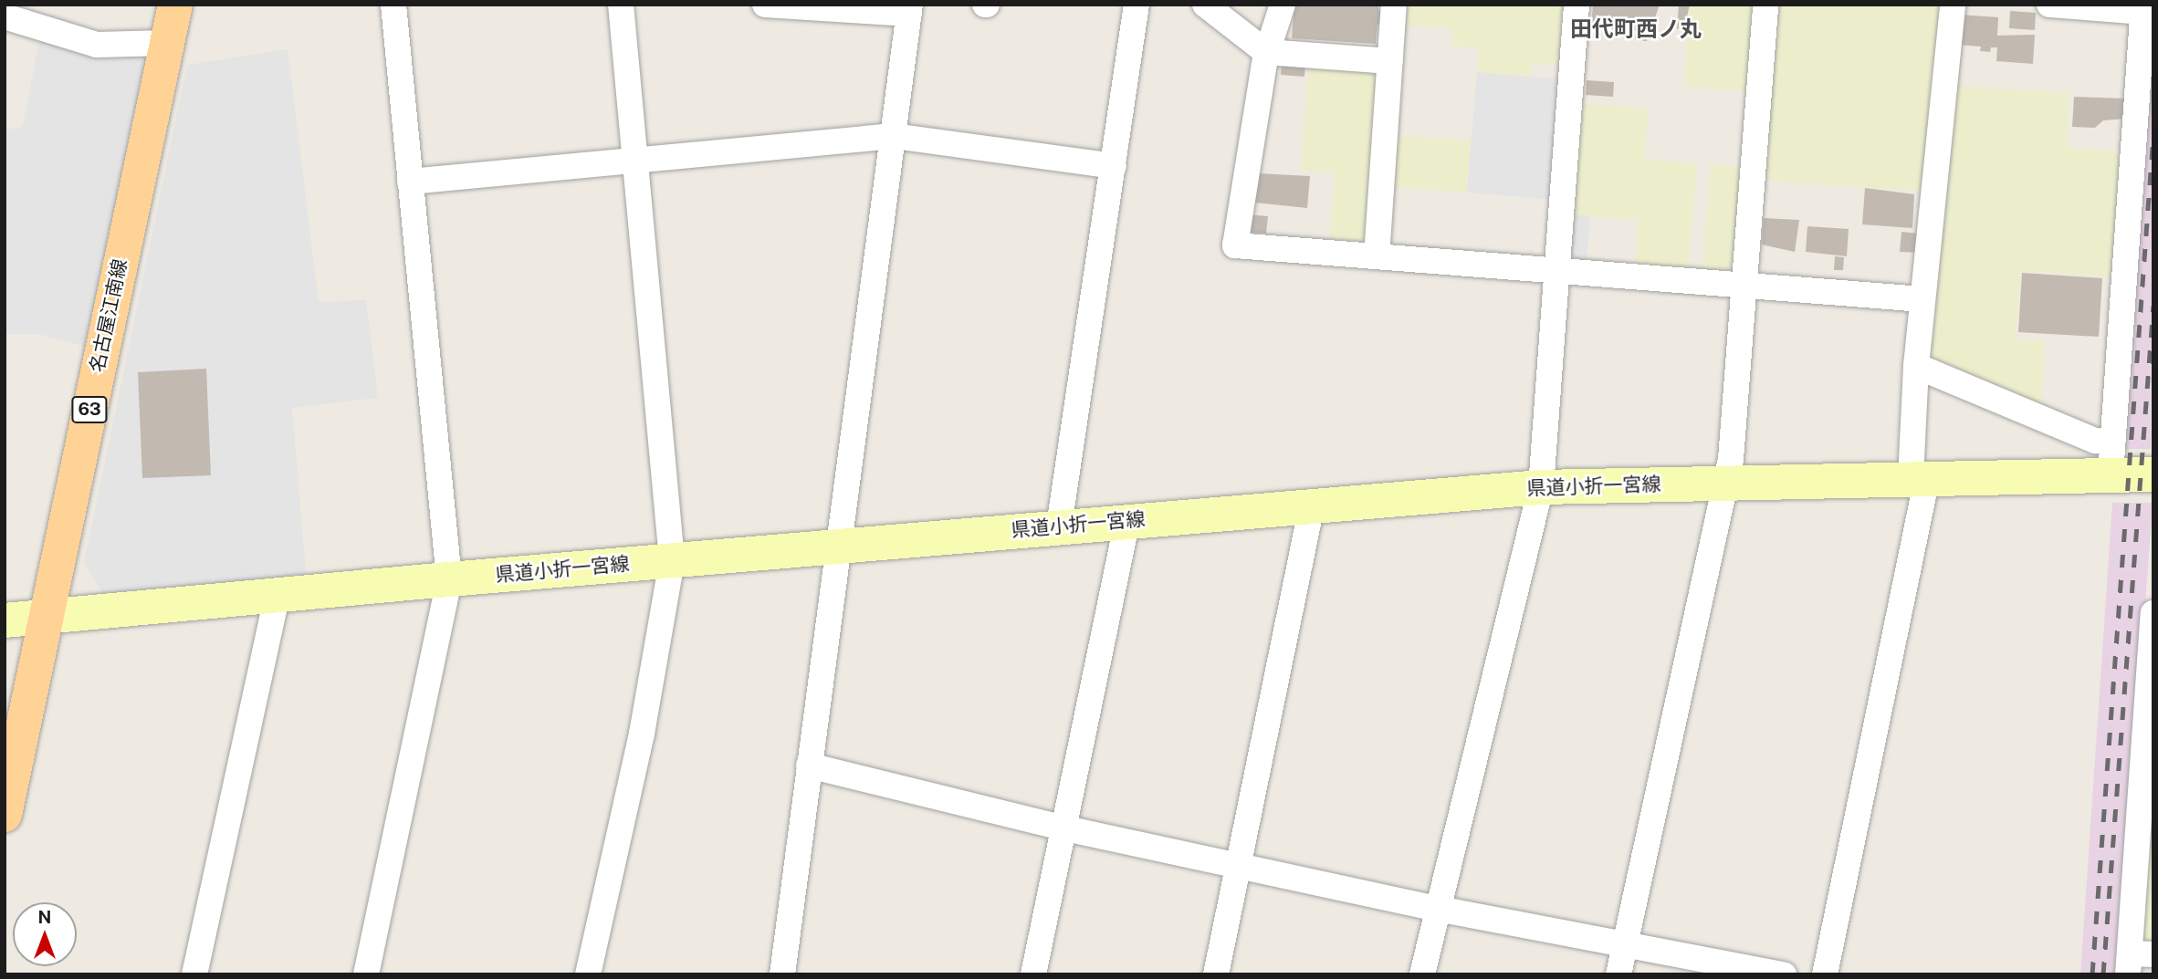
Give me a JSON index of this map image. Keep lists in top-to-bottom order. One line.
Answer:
{"streets":{"main road":["名古屋江南線","63","県道小折一宮線"]},"crossings":[["名古屋江南線","県道小折一宮線"]],"districts":["田代町西ノ丸"],"north":"top"}
